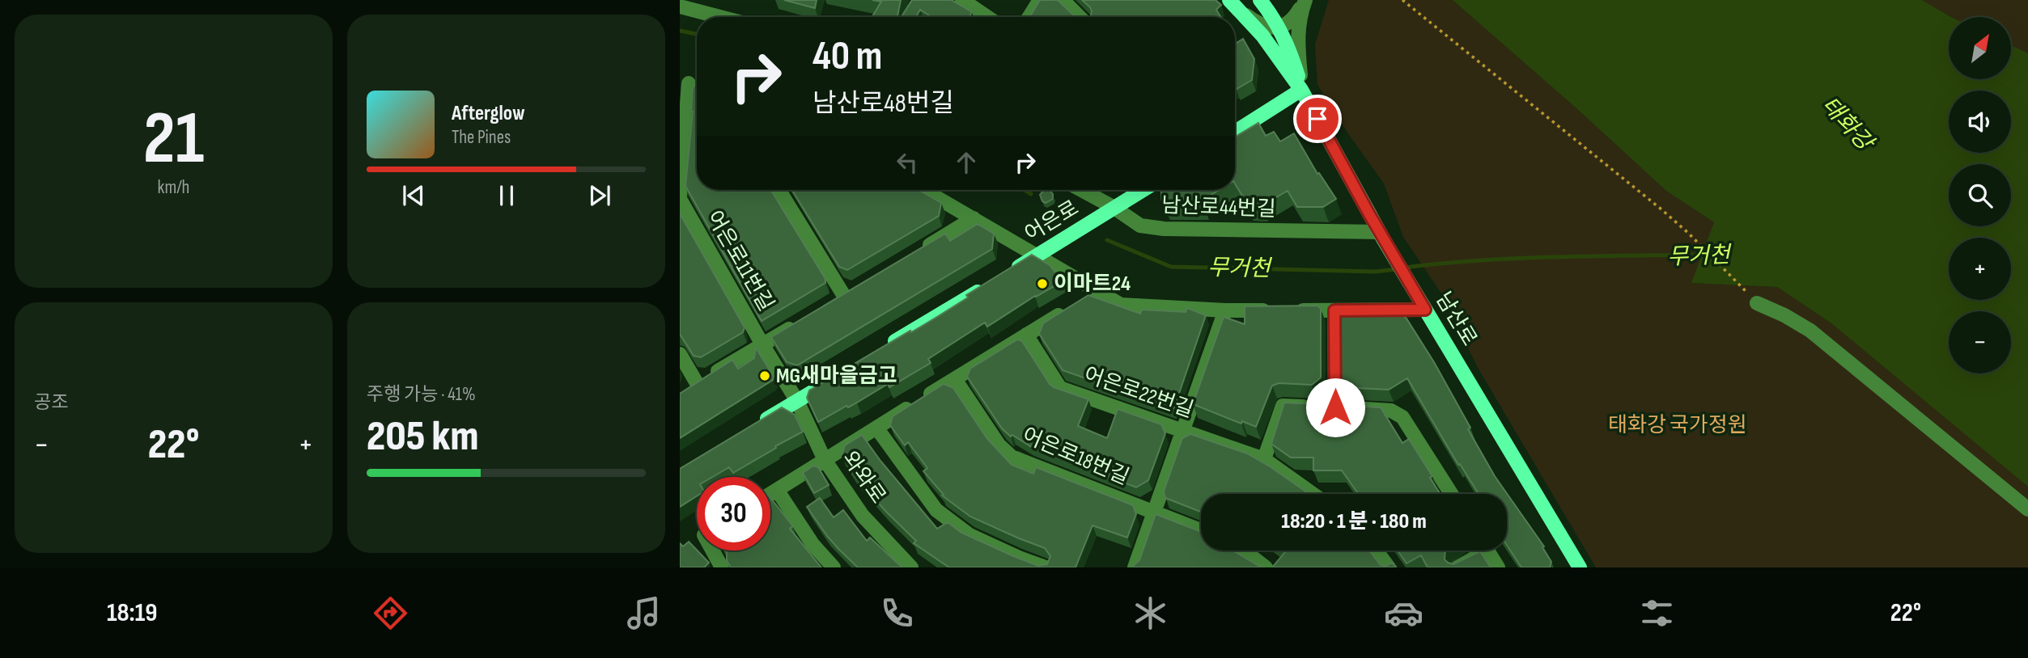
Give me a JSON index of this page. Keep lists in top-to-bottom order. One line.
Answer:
{"streets":{"main road":["어은로","남산로"],"street":["남산로44번길","어은로11번길","어은로22번길","어은로18번길","와와로"]},"crossings":[["남산로44번길","어은로"],["남산로44번길","남산로"],["어은로11번길","와와로"]],"water":["태화강","무거천"],"parks":["태화강 국가정원"],"places":["이마트24","MG새마을금고"],"north":"top right","page":{"tile":[["21","km/h"],"공조",["주행 가능 · 41%","205 km"]],"map_buttons":["+","−"],"turn":["40 m","남산로48번길"],"song":["Afterglow","The Pines"],"heat":["−","22°","+"],"limit":"30","trip":"18:20 · 1 분 · 180 m","tabs":["18:19","22°"]}}
